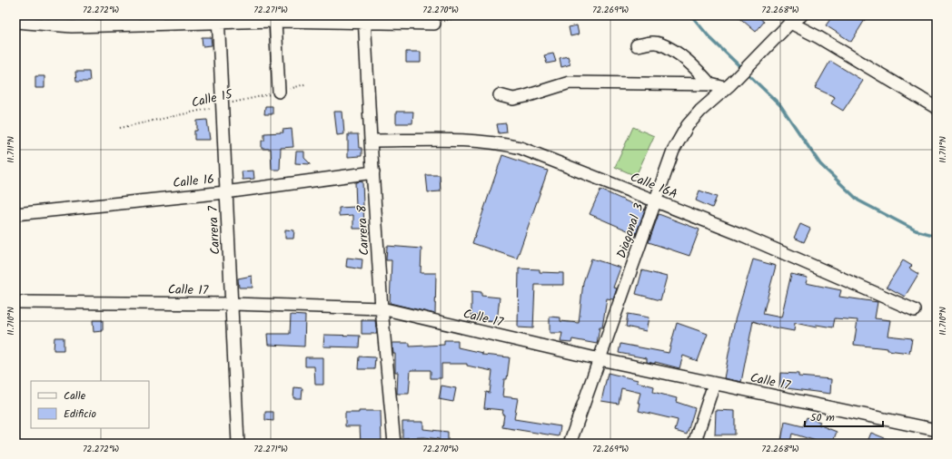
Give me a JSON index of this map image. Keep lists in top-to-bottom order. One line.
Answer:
{"streets":{"street":["Calle 16","Calle 16A","Carrera 7","Carrera 8","Diagonal 3","Calle 17"],"path":["Calle 15"]},"crossings":[["Calle 15","Carrera 7"],["Calle 16","Carrera 7"],["Calle 16","Carrera 8"],["Calle 16A","Carrera 8"],["Calle 16A","Diagonal 3"],["Carrera 7","Calle 17"],["Carrera 8","Calle 17"],["Diagonal 3","Calle 17"]],"legend":["Calle","Edificio"],"scale_bar":"50 m","coordinates":["72.272°W","72.271°W","72.270°W","72.269°W","72.268°W","11.711°N","11.710°N"]}
